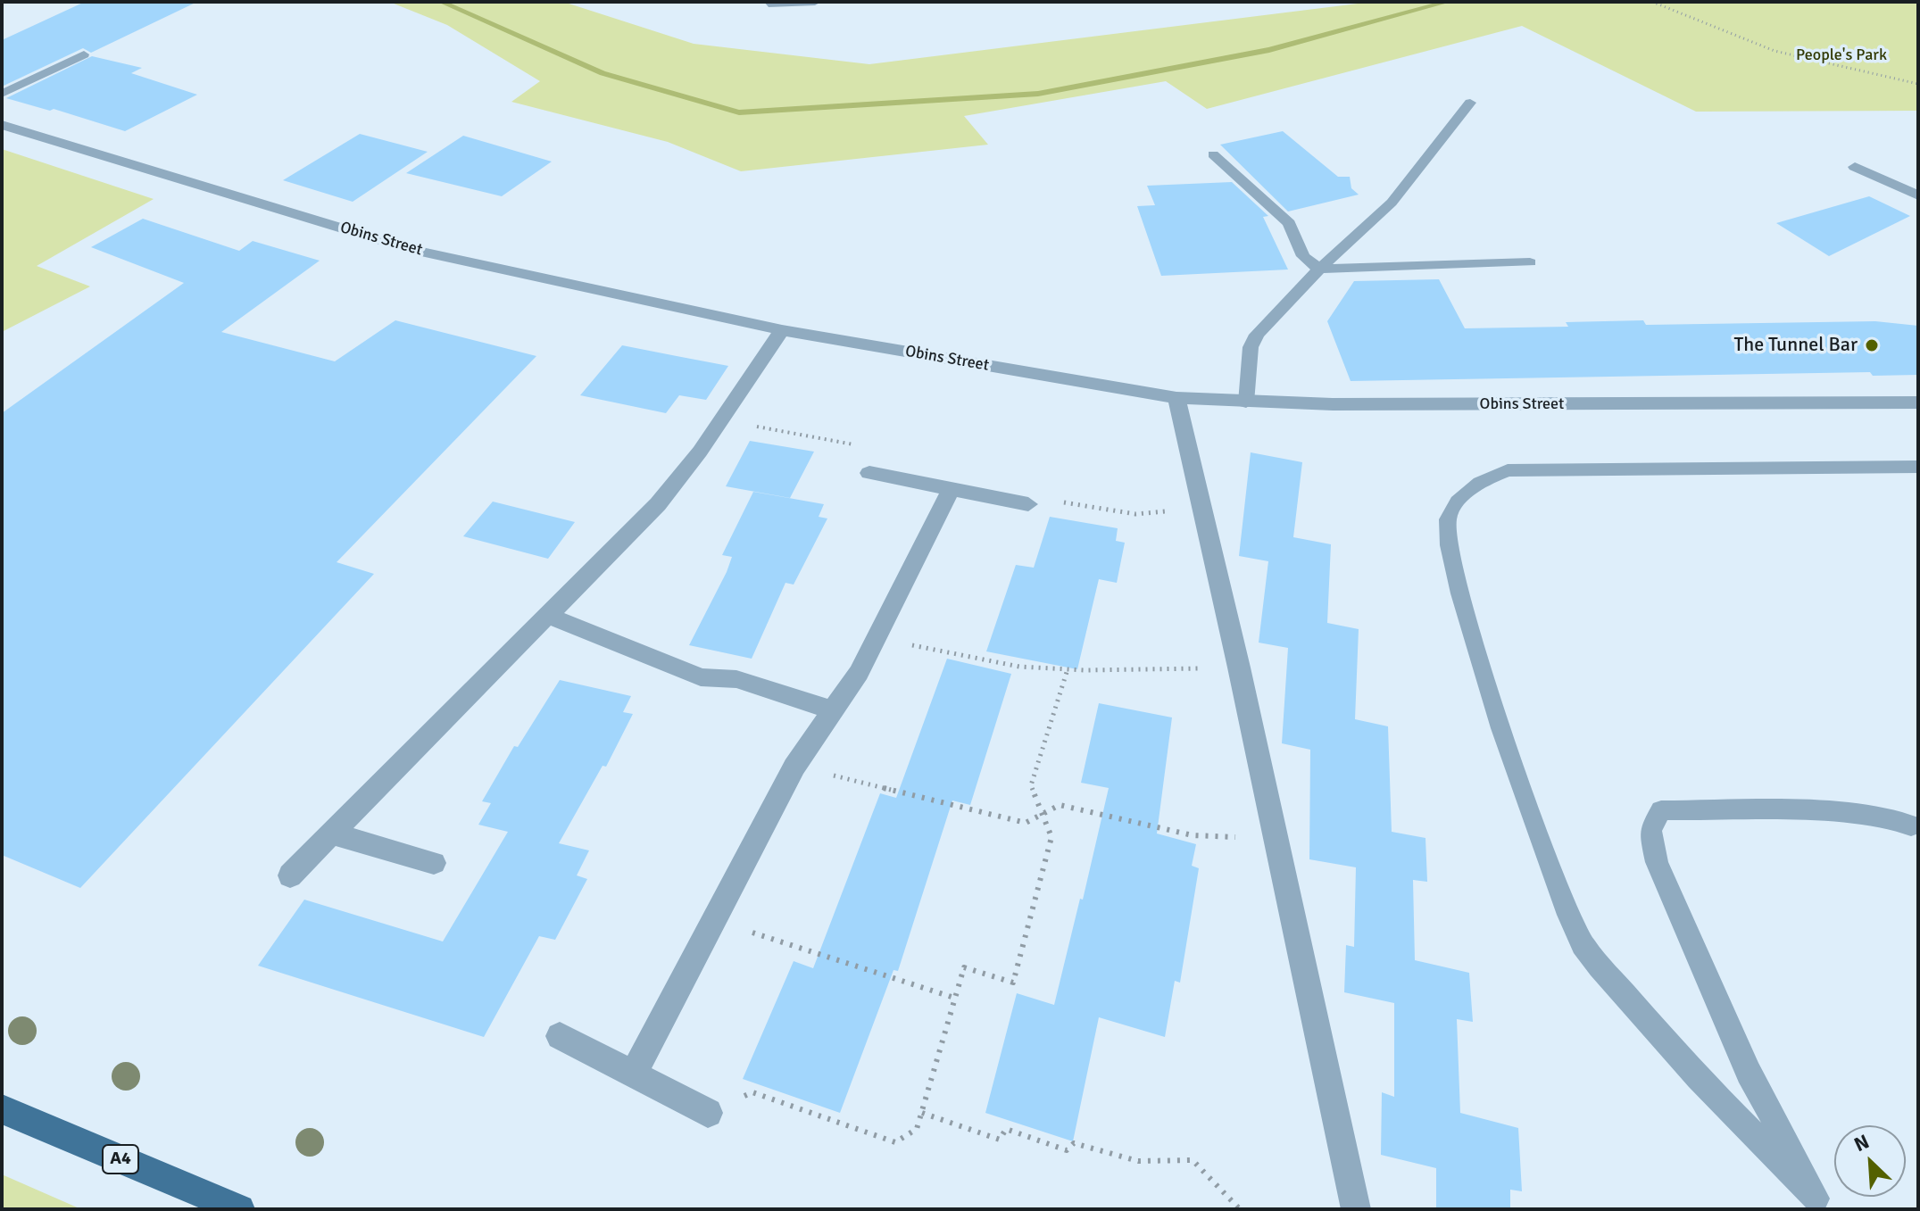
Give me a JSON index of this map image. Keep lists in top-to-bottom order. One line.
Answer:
{"streets":{"main road":["A4"],"street":["Obins Street"]},"parks":["People's Park"],"places":["The Tunnel Bar"],"north":"top left"}
